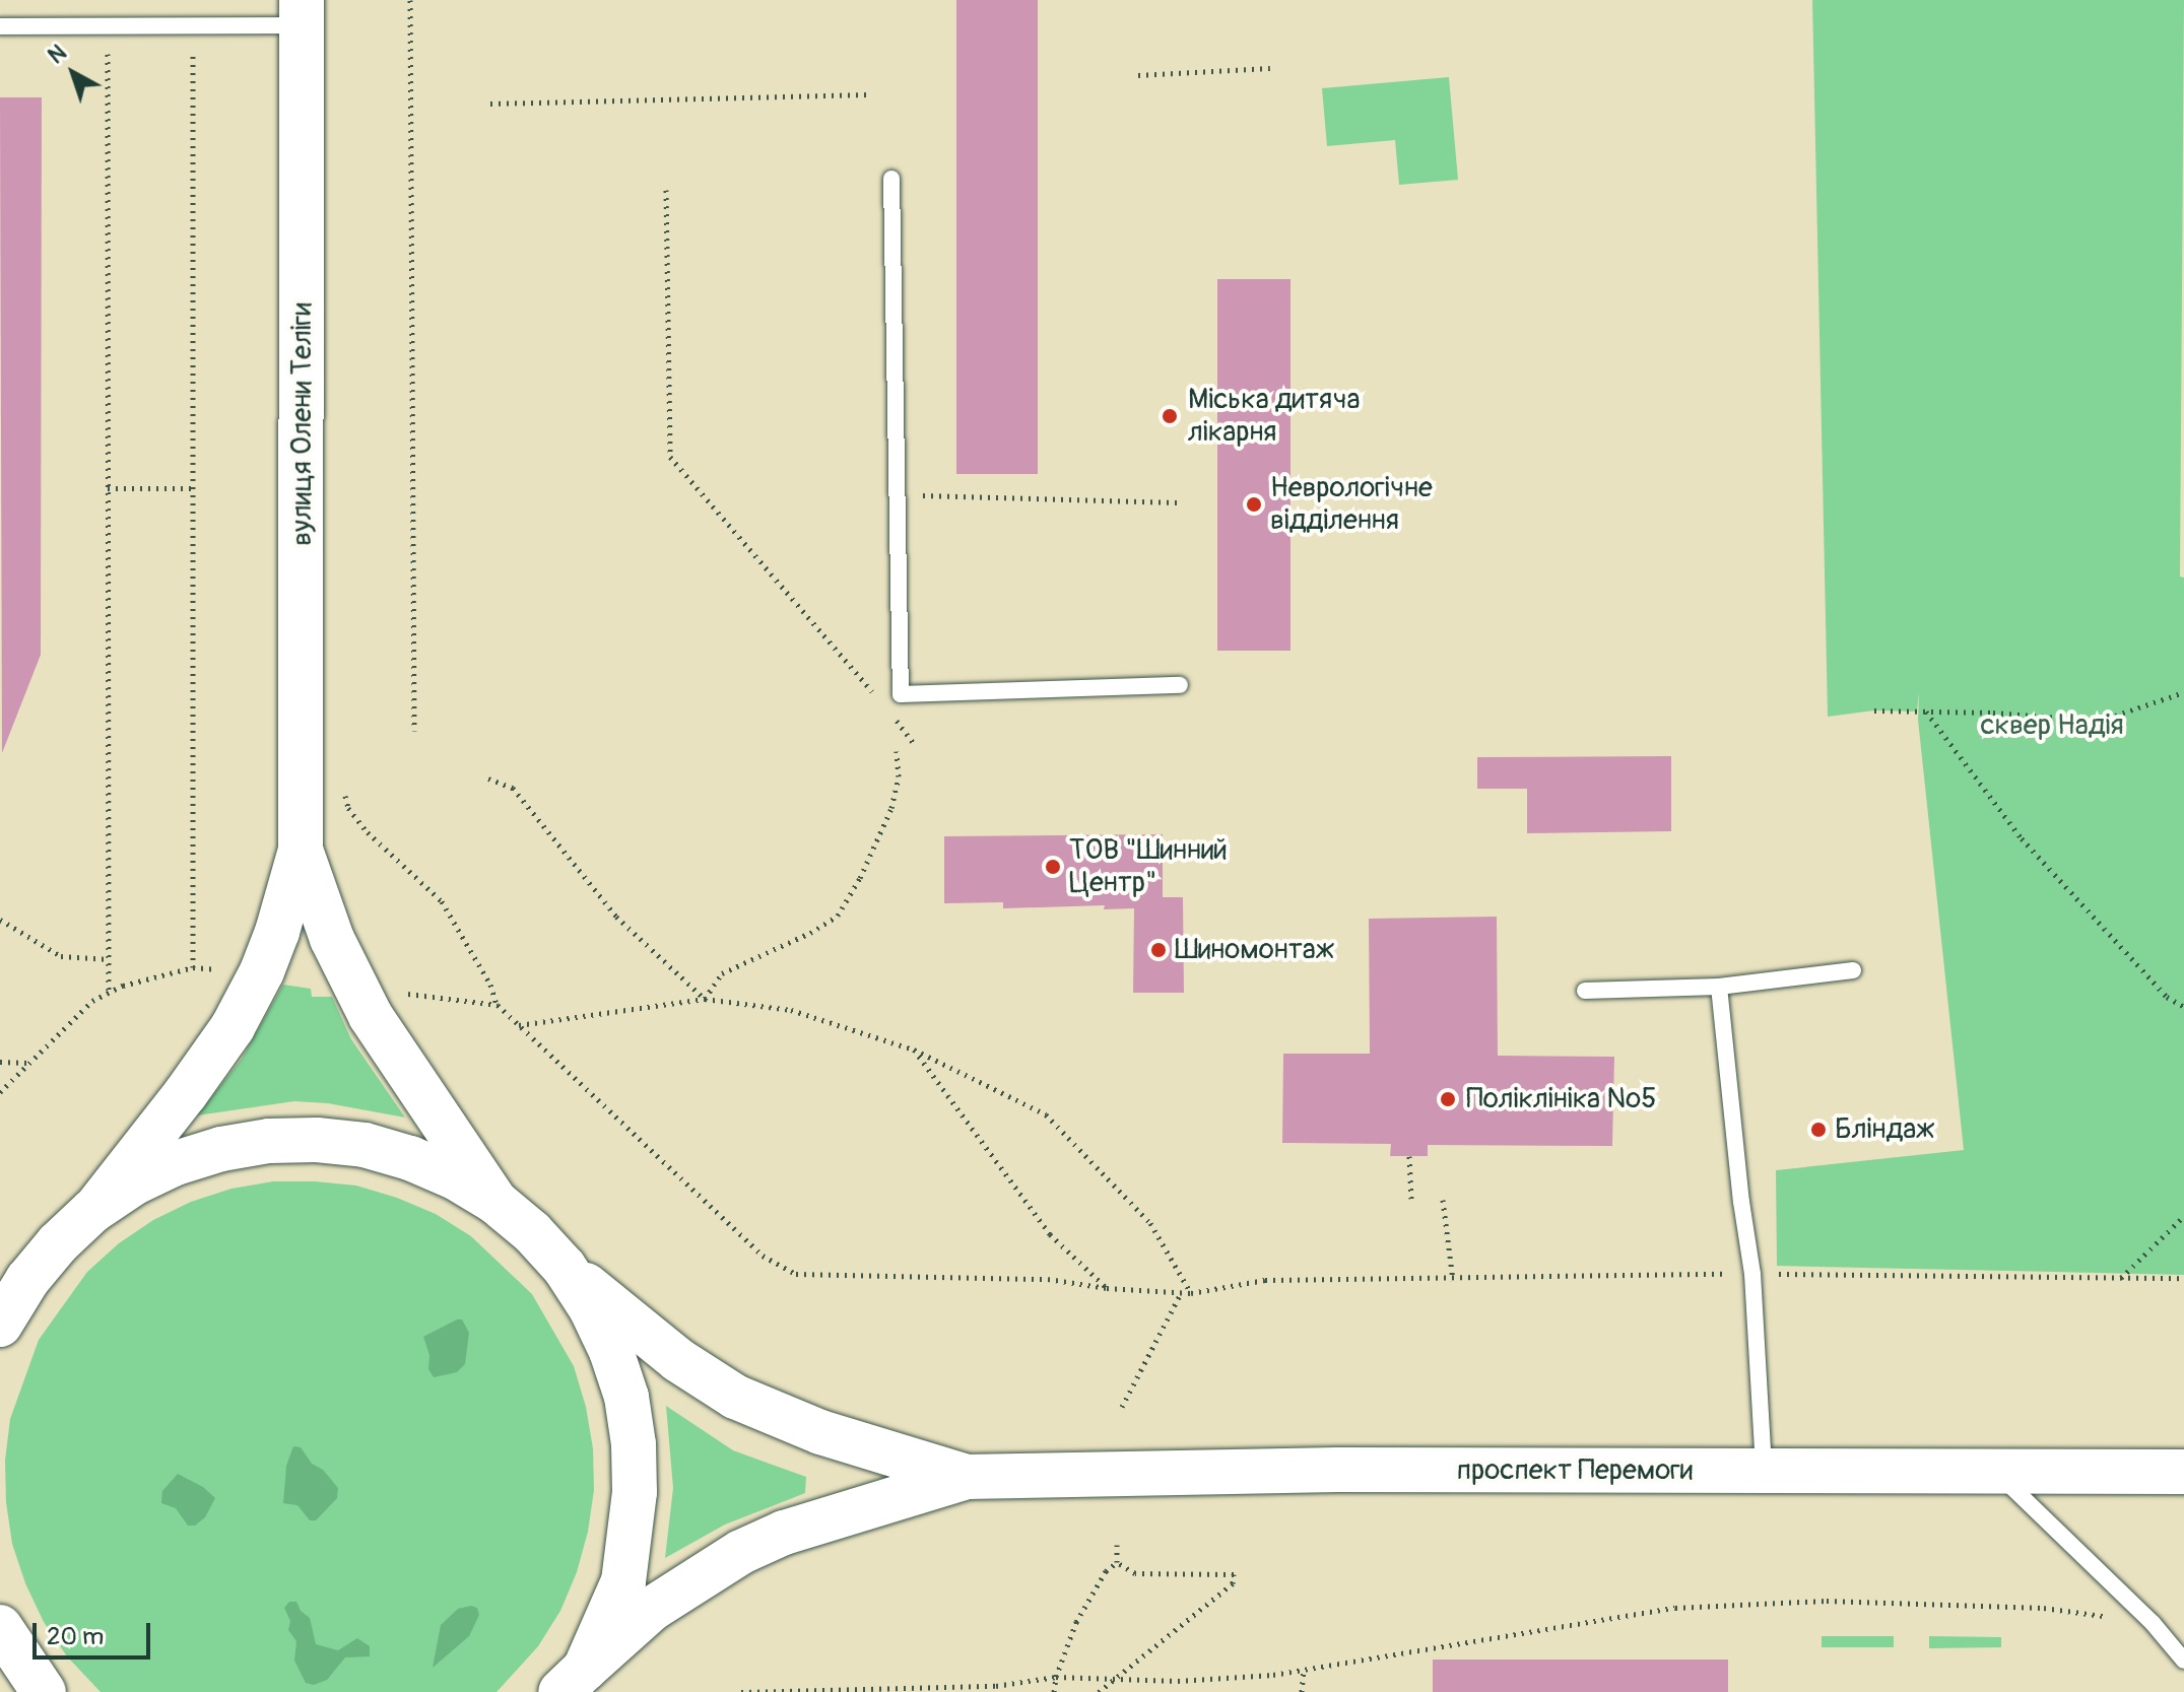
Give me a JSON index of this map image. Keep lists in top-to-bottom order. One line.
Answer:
{"streets":{"main road":["вулиця Олени Теліги","проспект Перемоги"]},"parks":["сквер Надія"],"places":["Міська дитяча лікарня","Неврологічне відділення","ТОВ \"Шинний Центр\"","Шиномонтаж","Поліклініка №5","Бліндаж"],"scale_bar":"20 m","north":"top left"}
